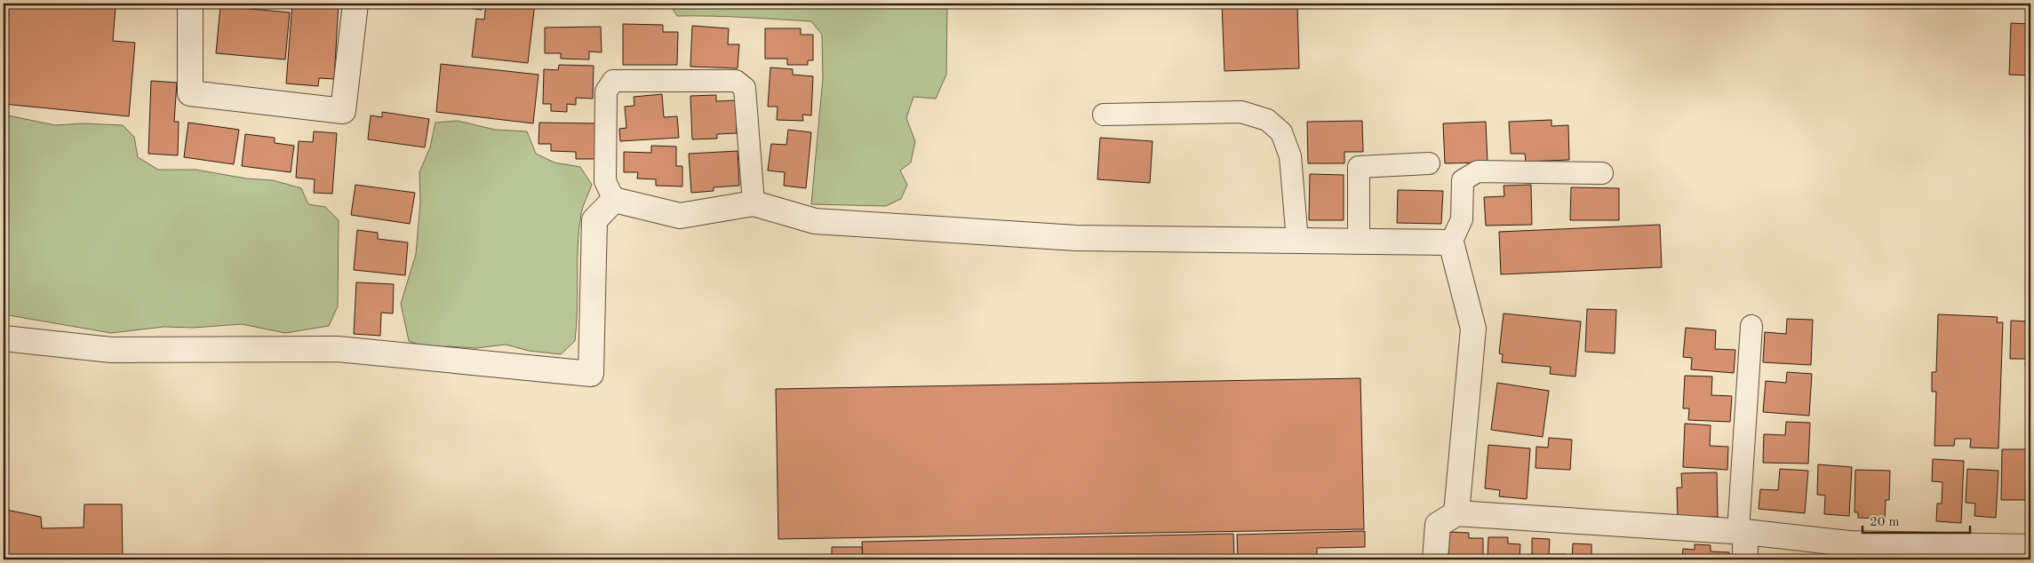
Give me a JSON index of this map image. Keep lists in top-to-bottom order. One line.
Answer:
{"scale_bar":"20 m"}
